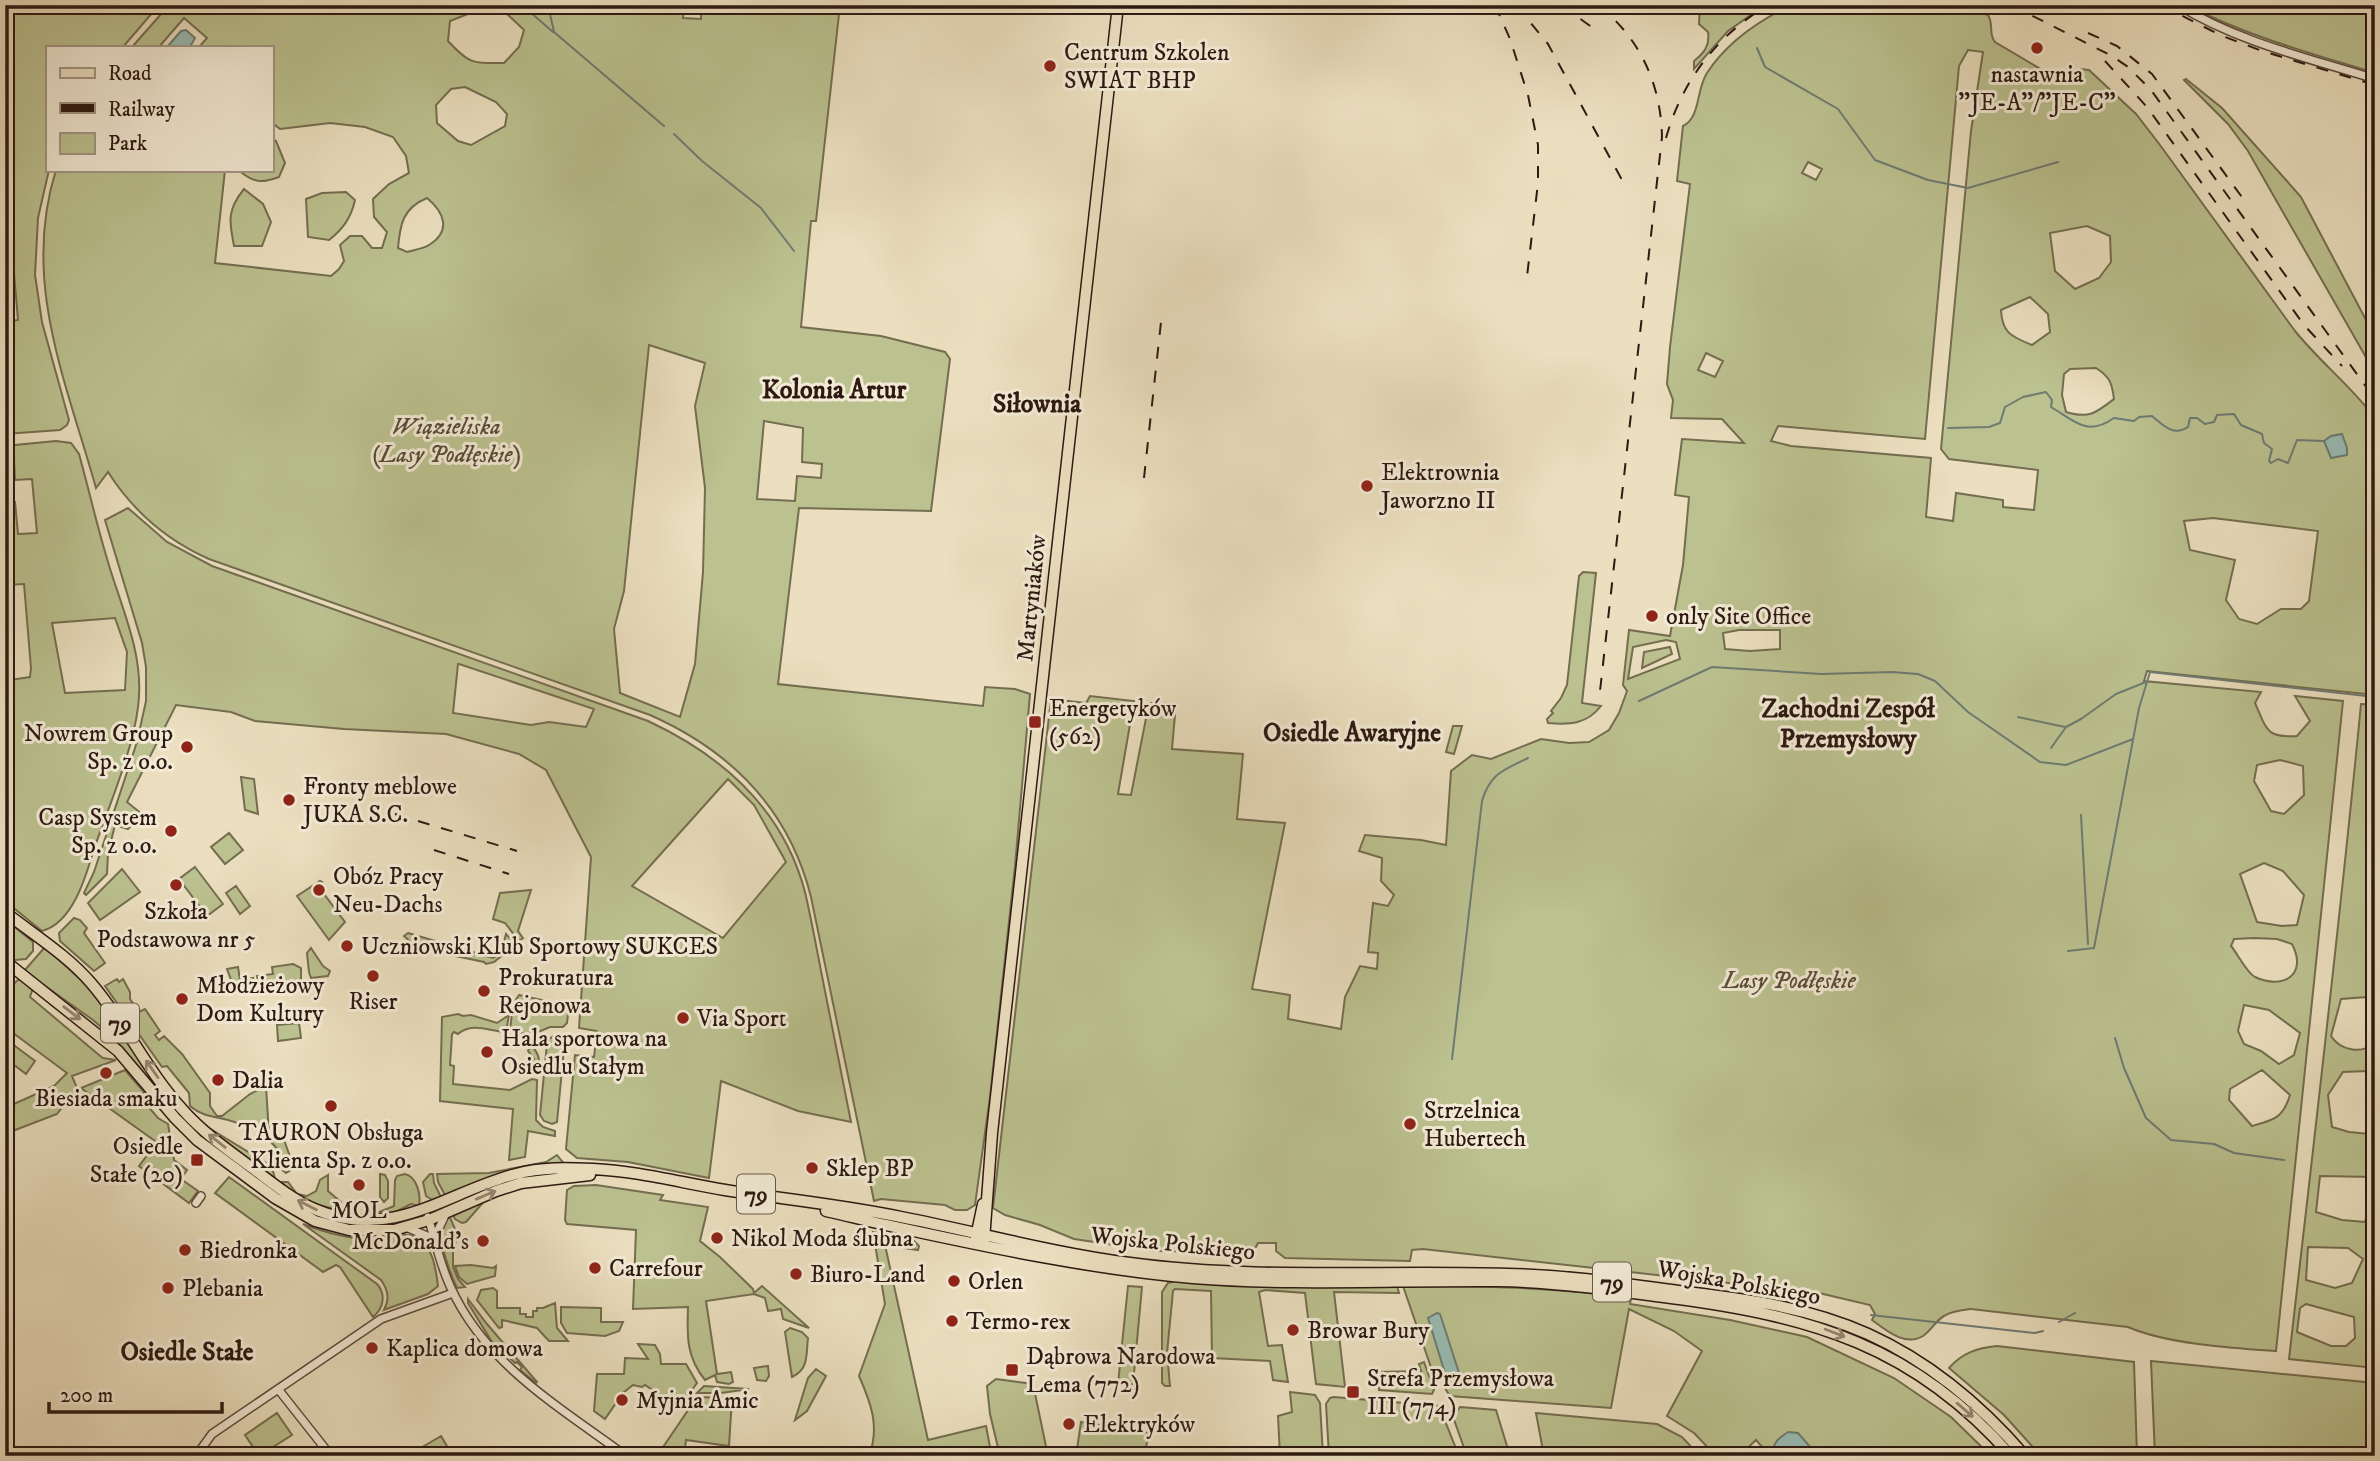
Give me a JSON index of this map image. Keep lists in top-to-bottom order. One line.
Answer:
{"streets":{"main road":["Martyniaków","79","Wojska Polskiego"]},"crossings":[["Martyniaków","Wojska Polskiego"],["79","Wojska Polskiego"]],"districts":["Kolonia Artur","Siłownia","Zachodni Zespół Przemysłowy","Osiedle Awaryjne","Osiedle Stałe"],"parks":["Wiązieliska (Lasy Podłęskie)","Lasy Podłęskie"],"places":{"other":["nastawnia \"JE-A\"/\"JE-C\"","Centrum Szkolen SWIAT BHP","Elektrownia Jaworzno II","only Site Office","Nowrem Group Sp. z o.o.","Fronty meblowe JUKA S.C.","Casp System Sp. z o.o.","Szkoła Podstawowa nr 5","Obóz Pracy Neu-Dachs","Uczniowski Klub Sportowy SUKCES","Riser","Prokuratura Rejonowa","Młodzieżowy Dom Kultury","Via Sport","Hala sportowa na Osiedlu Stałym","Biesiada smaku","Dalia","TAURON Obsługa Klienta Sp. z o.o.","Strzelnica Hubertech","Sklep BP","MOL","Nikol Moda ślubna","McDonald's","Biedronka","Carrefour","Biuro-Land","Orlen","Plebania","Termo-rex","Browar Bury","Kaplica domowa","Myjnia Amic","Elektryków"],"transit":["Energetyków (562)","Osiedle Stałe (20)","Dąbrowa Narodowa Lema (772)","Strefa Przemysłowa III (774)"]},"legend":["Road","Railway","Park"],"scale_bar":"200 m"}
